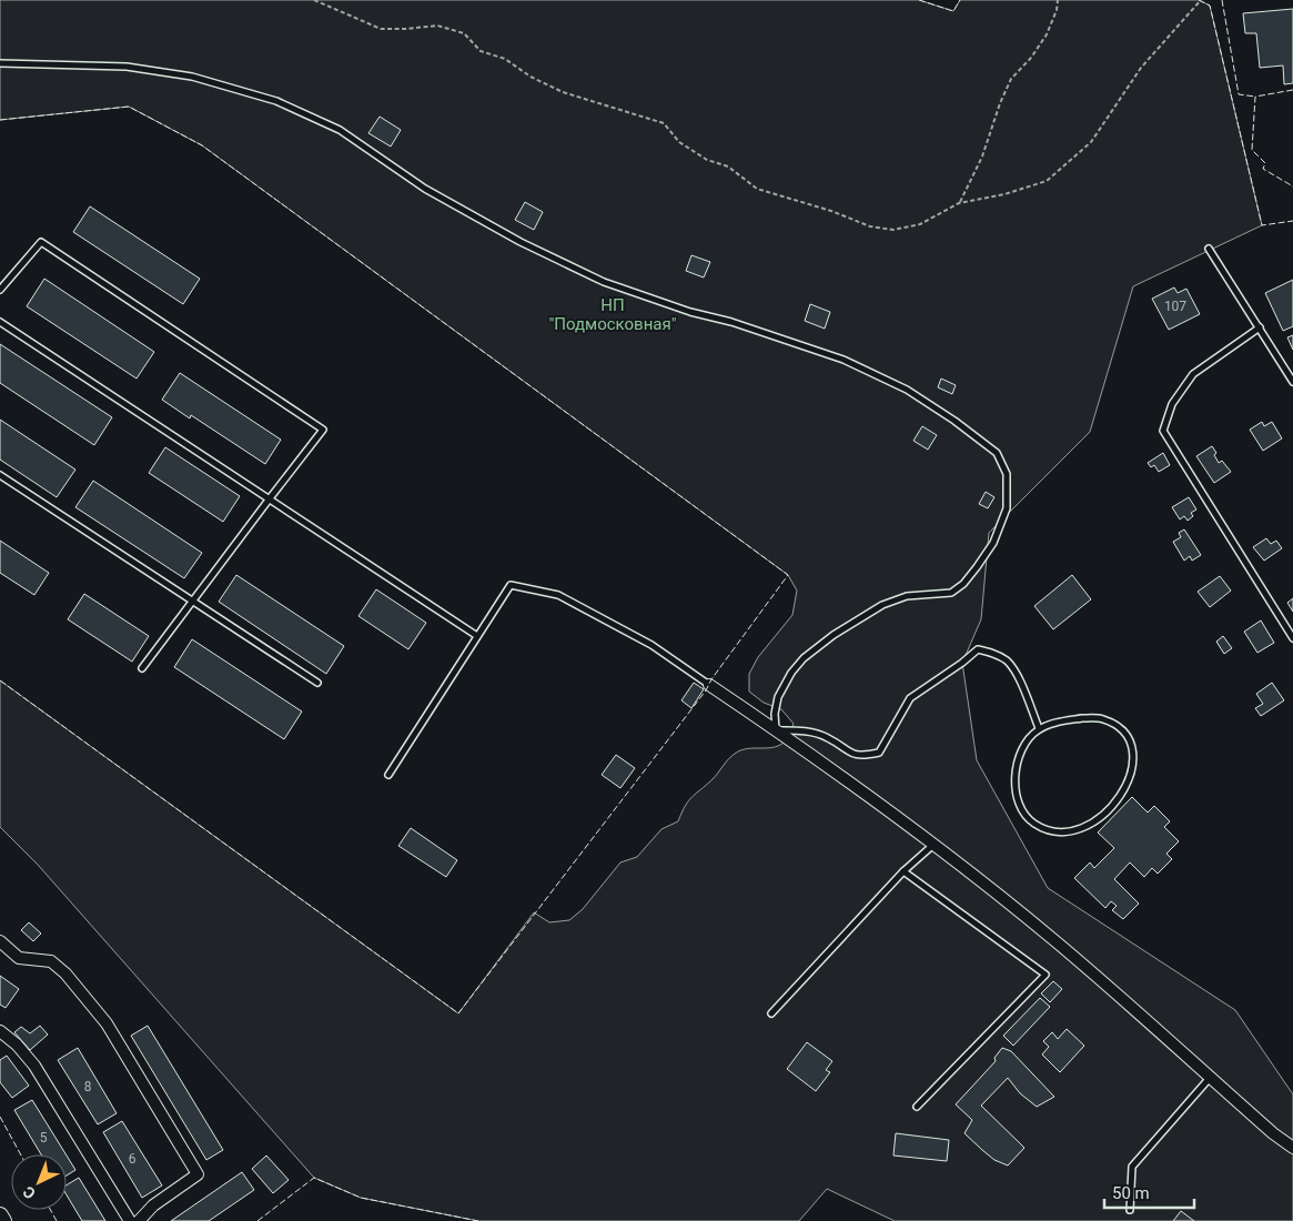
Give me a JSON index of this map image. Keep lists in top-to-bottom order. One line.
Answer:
{"parks":["НП \"Подмосковная\""],"house_numbers":["107","8","5","6"],"scale_bar":"50 m","north":"bottom left"}
